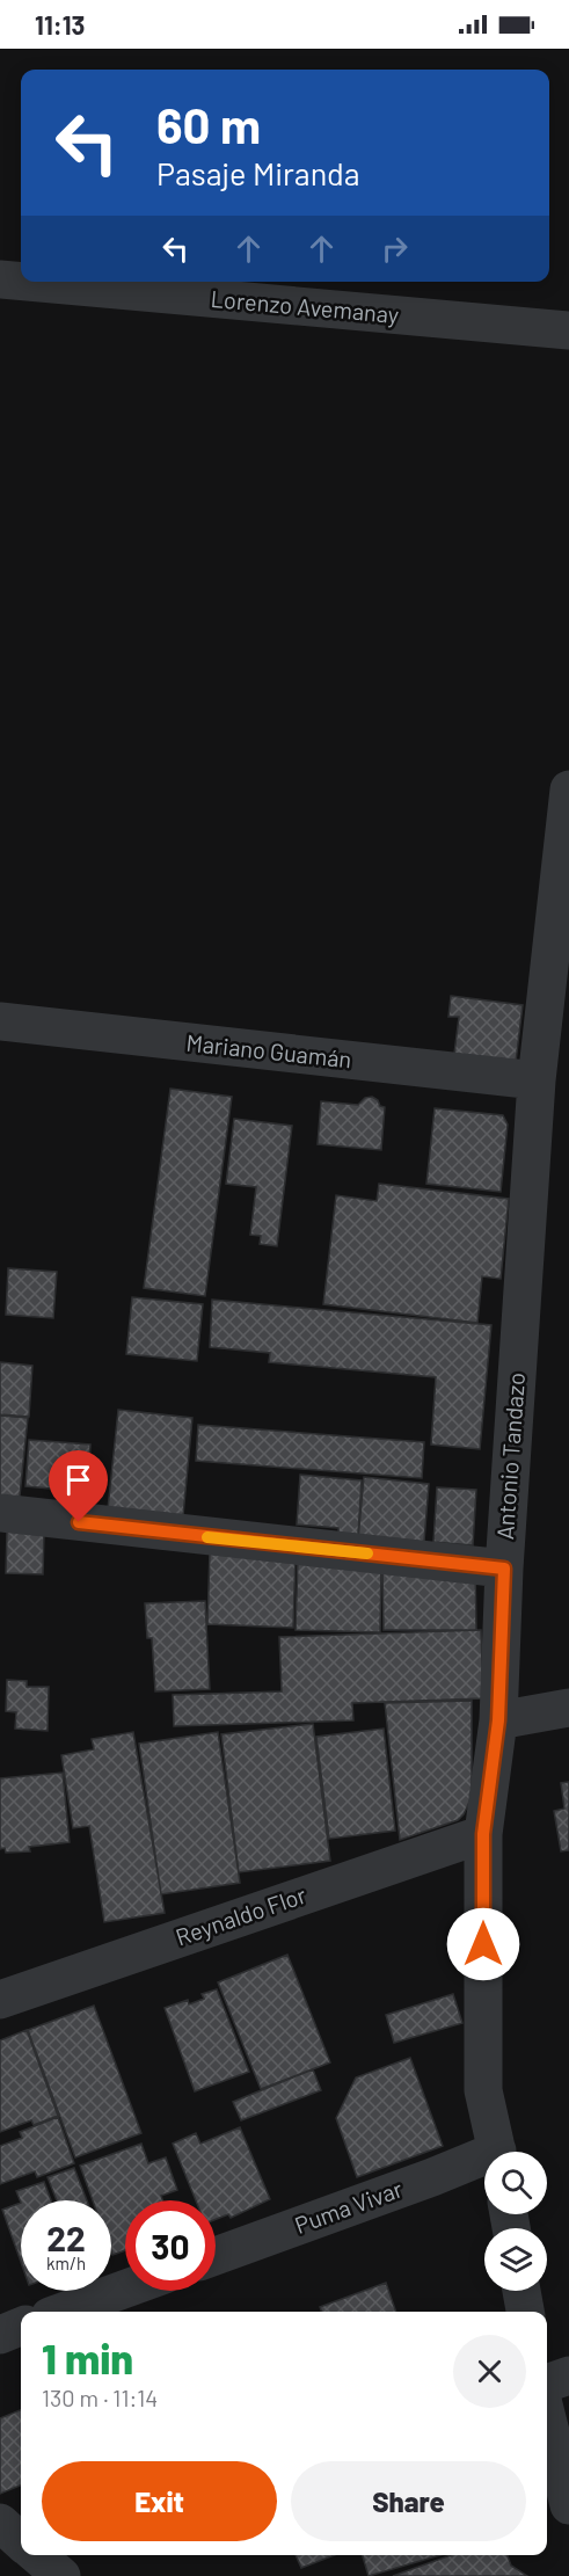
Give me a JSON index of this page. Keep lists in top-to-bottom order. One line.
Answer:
{"streets":{"street":["Lorenzo Avemanay","Mariano Guamán","Antonio Tandazo","Reynaldo Flor","Puma Vivar"]},"crossings":[["Mariano Guamán","Antonio Tandazo"],["Antonio Tandazo","Reynaldo Flor"]],"page":{"status":"11:13","turn":["60 m","Pasaje Miranda"],"speed":"22 km/h","limit":"30","heading":["1 min","130 m · 11:14"],"buttons":["Exit","Share"]}}
